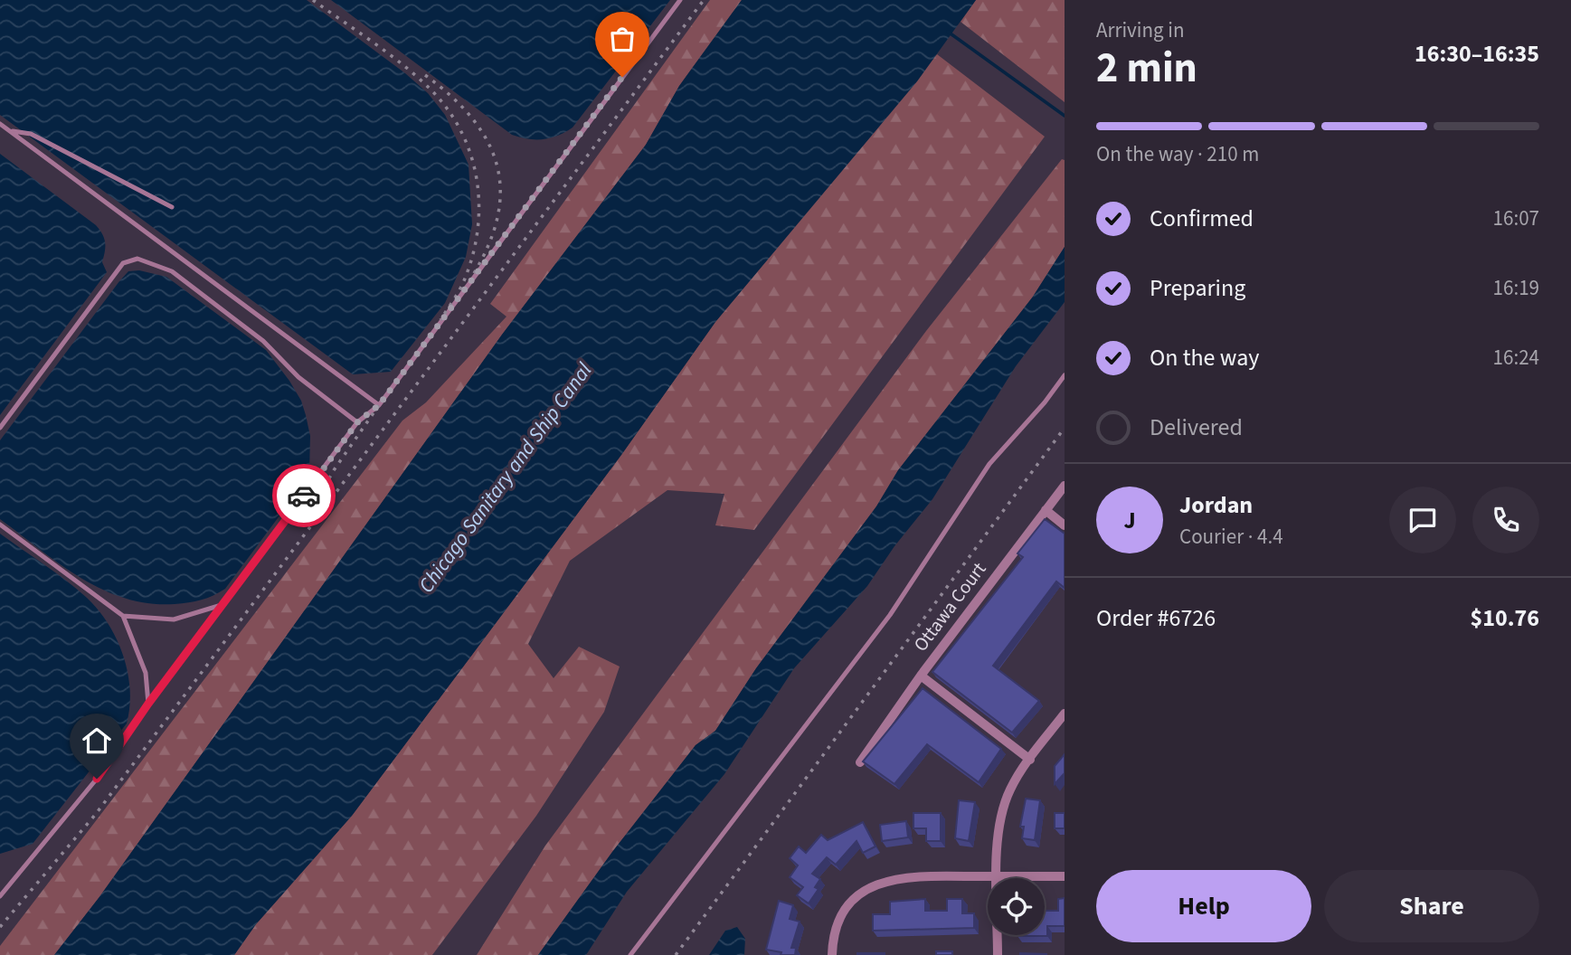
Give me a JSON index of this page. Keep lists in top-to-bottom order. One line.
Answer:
{"streets":{"street":["Ottawa Court"]},"water":["Chicago Sanitary and Ship Canal"],"page":{"heading":["2 min","Arriving in","16:30–16:35"],"panel":["Jordan","Courier · 4.4","Order #6726","$10.76"],"bar":"On the way · 210 m","list":[["Confirmed","16:07"],["Preparing","16:19"],["On the way","16:24"],"Delivered"],"round":"J","buttons":["Help","Share"]}}
